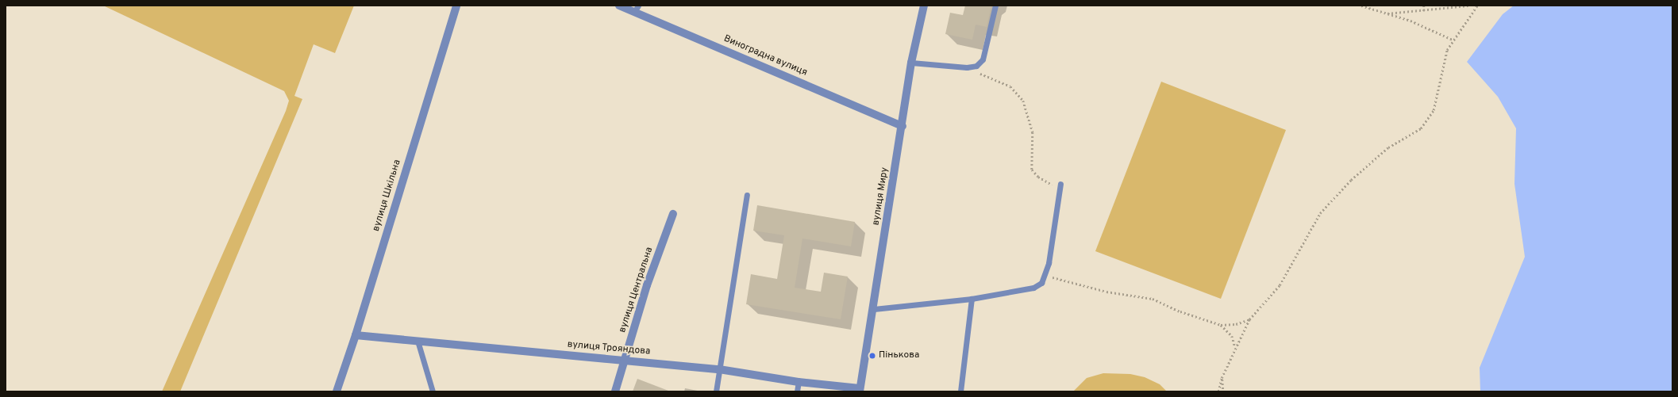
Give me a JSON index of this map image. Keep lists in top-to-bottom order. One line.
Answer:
{"streets":{"street":["Виноградна вулиця","вулиця Шкільна","вулиця Миру","вулиця Центральна","вулиця Трояндова"]},"crossings":[["Виноградна вулиця","вулиця Миру"],["вулиця Шкільна","вулиця Трояндова"],["вулиця Миру","вулиця Трояндова"],["вулиця Центральна","вулиця Трояндова"]],"places":["Пінькова"]}
